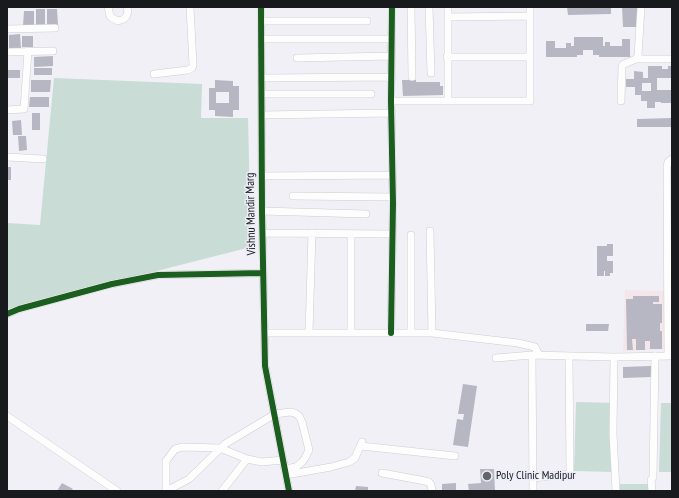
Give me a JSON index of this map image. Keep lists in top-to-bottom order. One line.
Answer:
{"streets":{"street":["Vishnu Mandir Marg"]},"places":["Poly Clinic Madipur"]}
